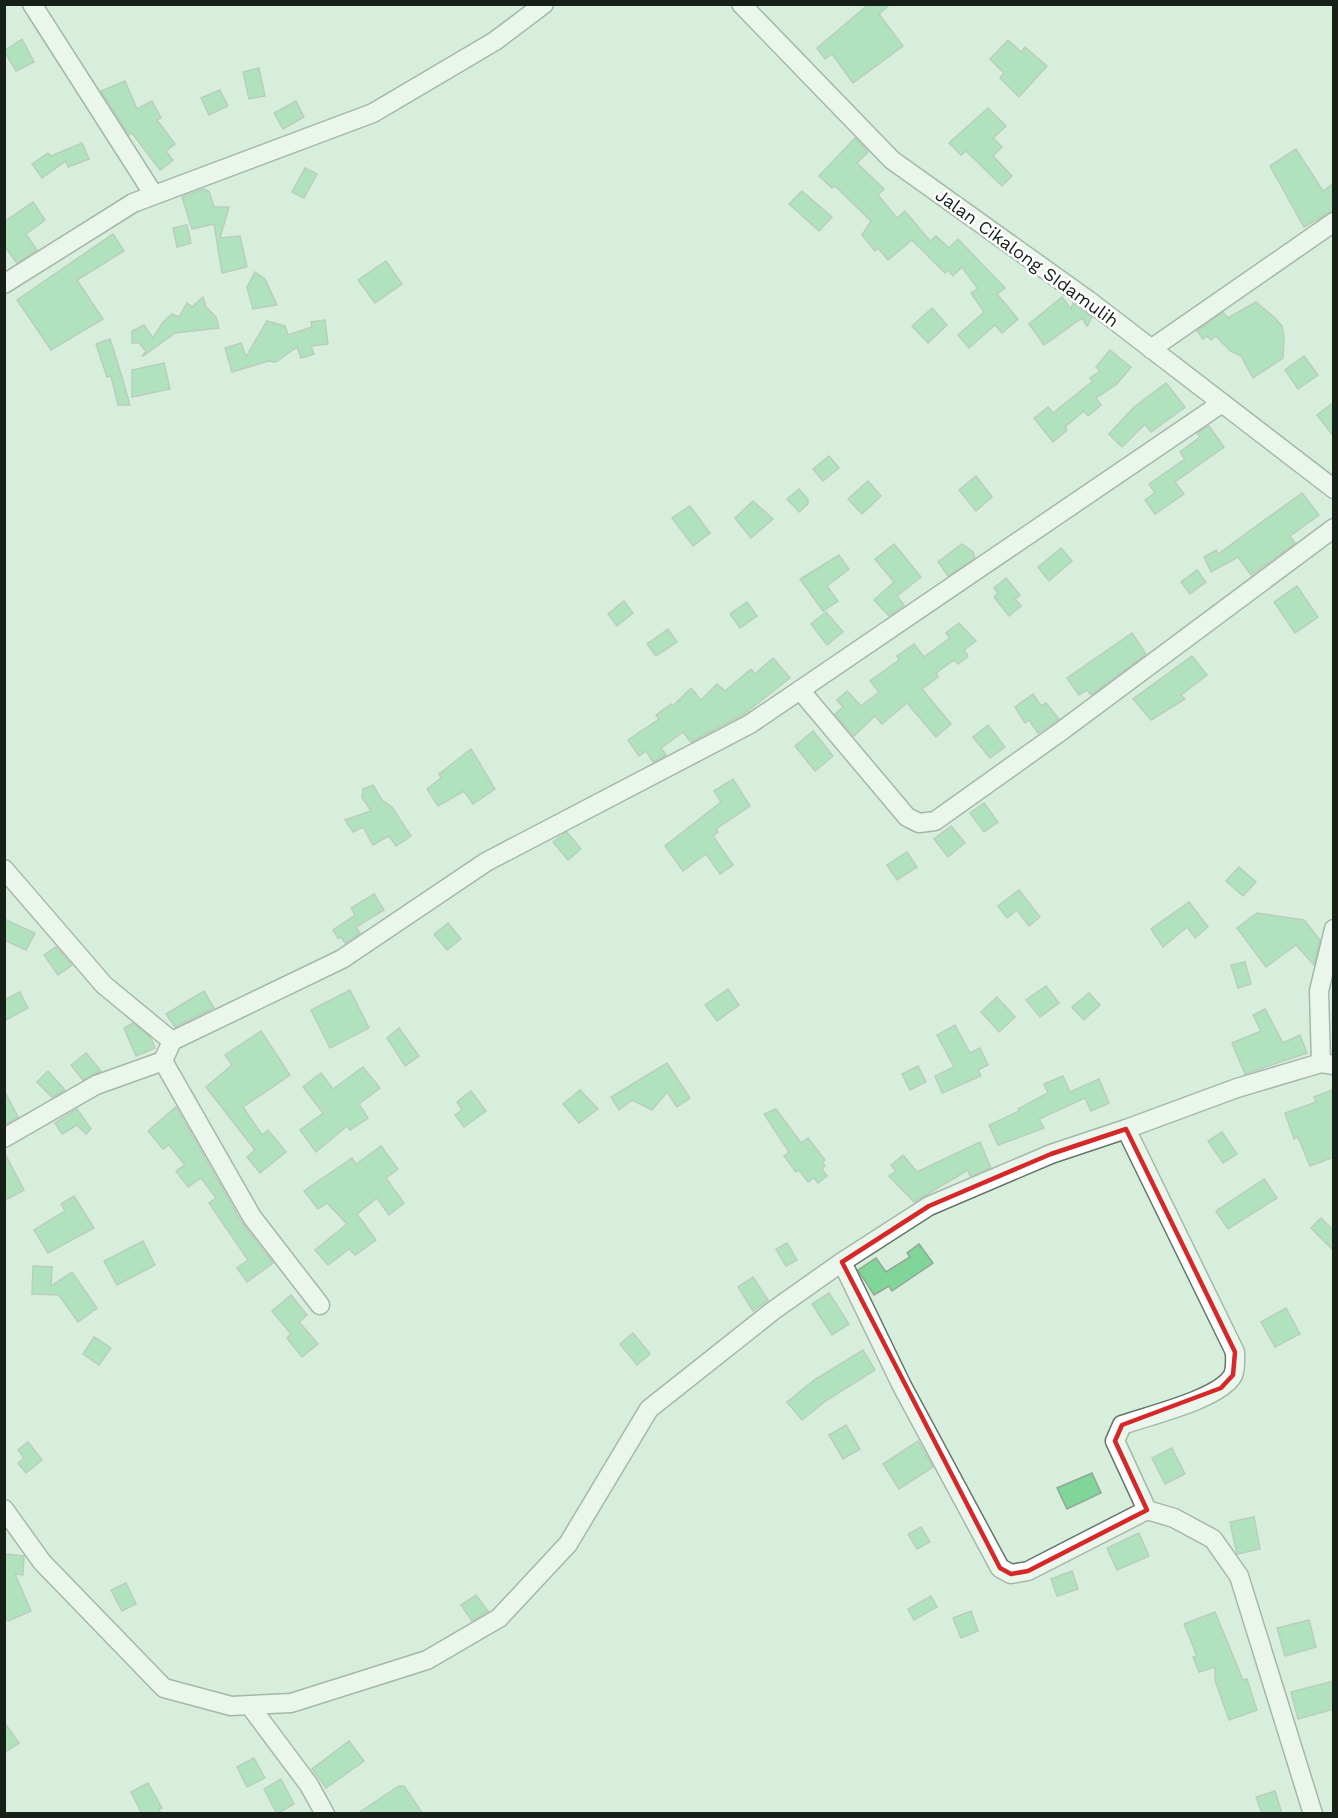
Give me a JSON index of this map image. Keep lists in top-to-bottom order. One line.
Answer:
{"streets":{"street":["Jalan Cikalong SIdamulih"]}}
